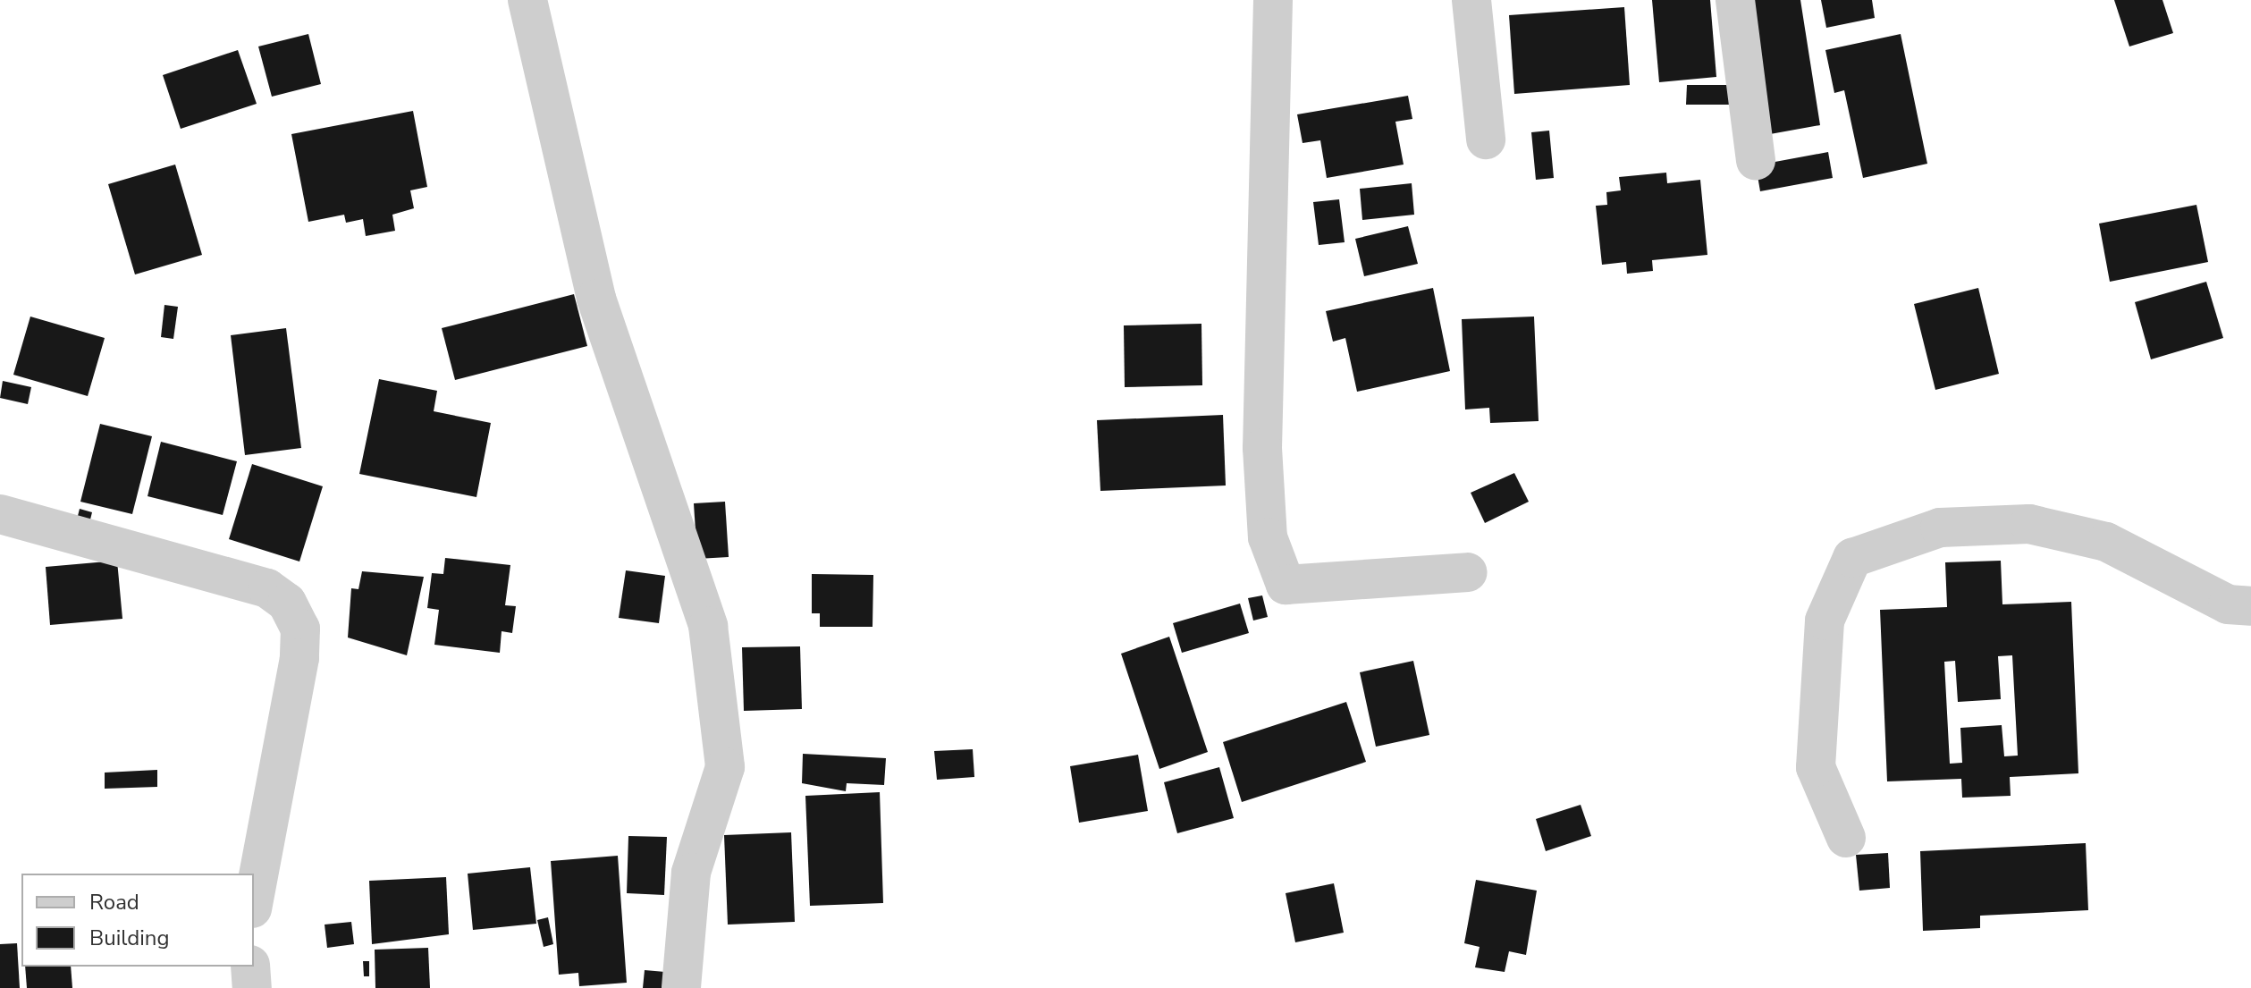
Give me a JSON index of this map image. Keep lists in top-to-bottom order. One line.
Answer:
{"legend":["Road","Building"]}
